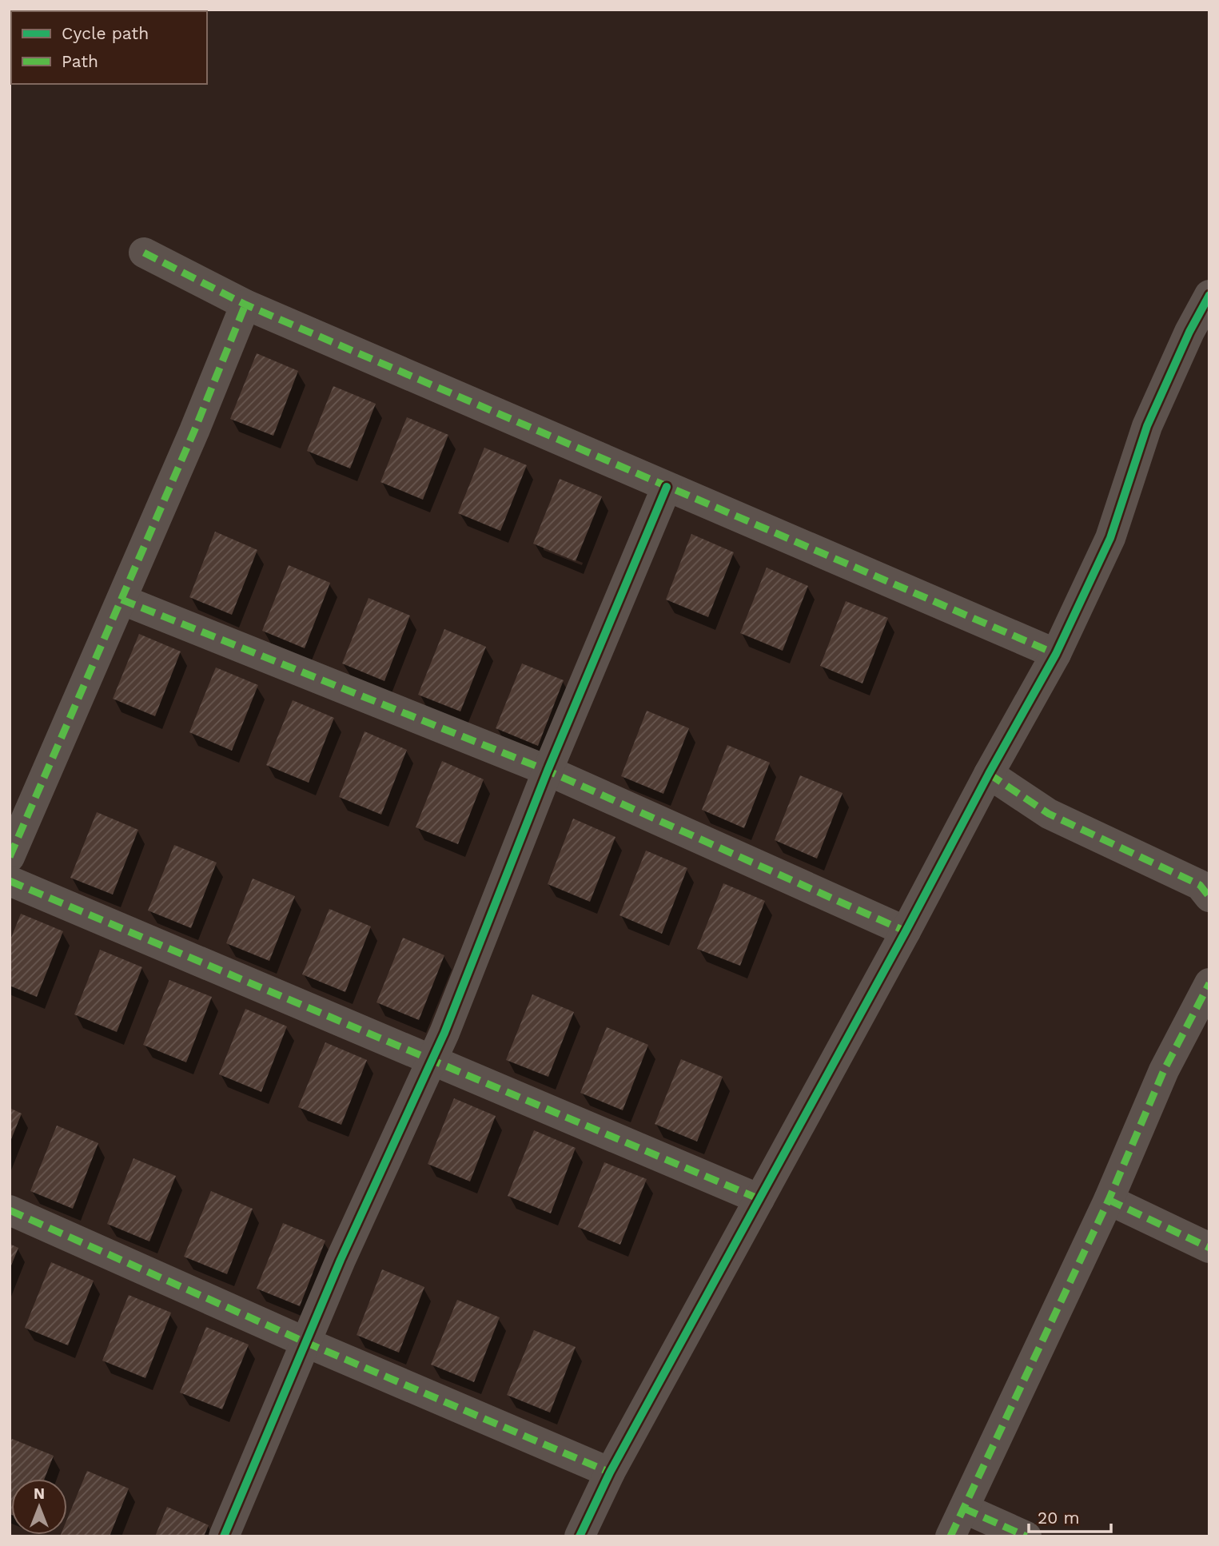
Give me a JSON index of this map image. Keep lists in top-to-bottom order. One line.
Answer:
{"legend":["Cycle path","Path"],"scale_bar":"20 m","north":"top"}
